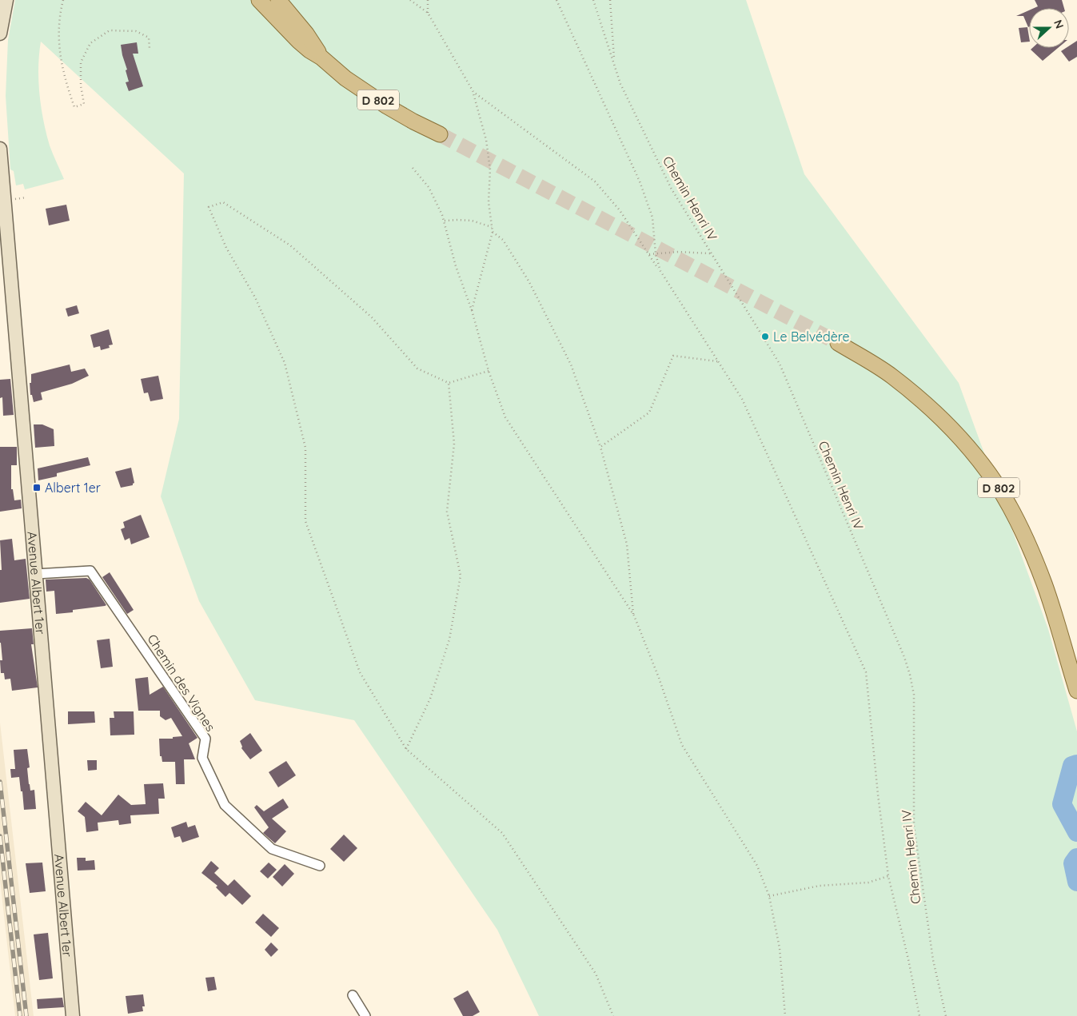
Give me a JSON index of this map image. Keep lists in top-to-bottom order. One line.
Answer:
{"streets":{"main road":["D 802","Avenue Albert 1er"],"street":["Chemin des Vignes"],"path":["Chemin Henri IV"]},"crossings":[["Avenue Albert 1er","Chemin des Vignes"]],"places":{"other":["Le Belvédère"],"transit":["Albert 1er"]},"north":"right"}
